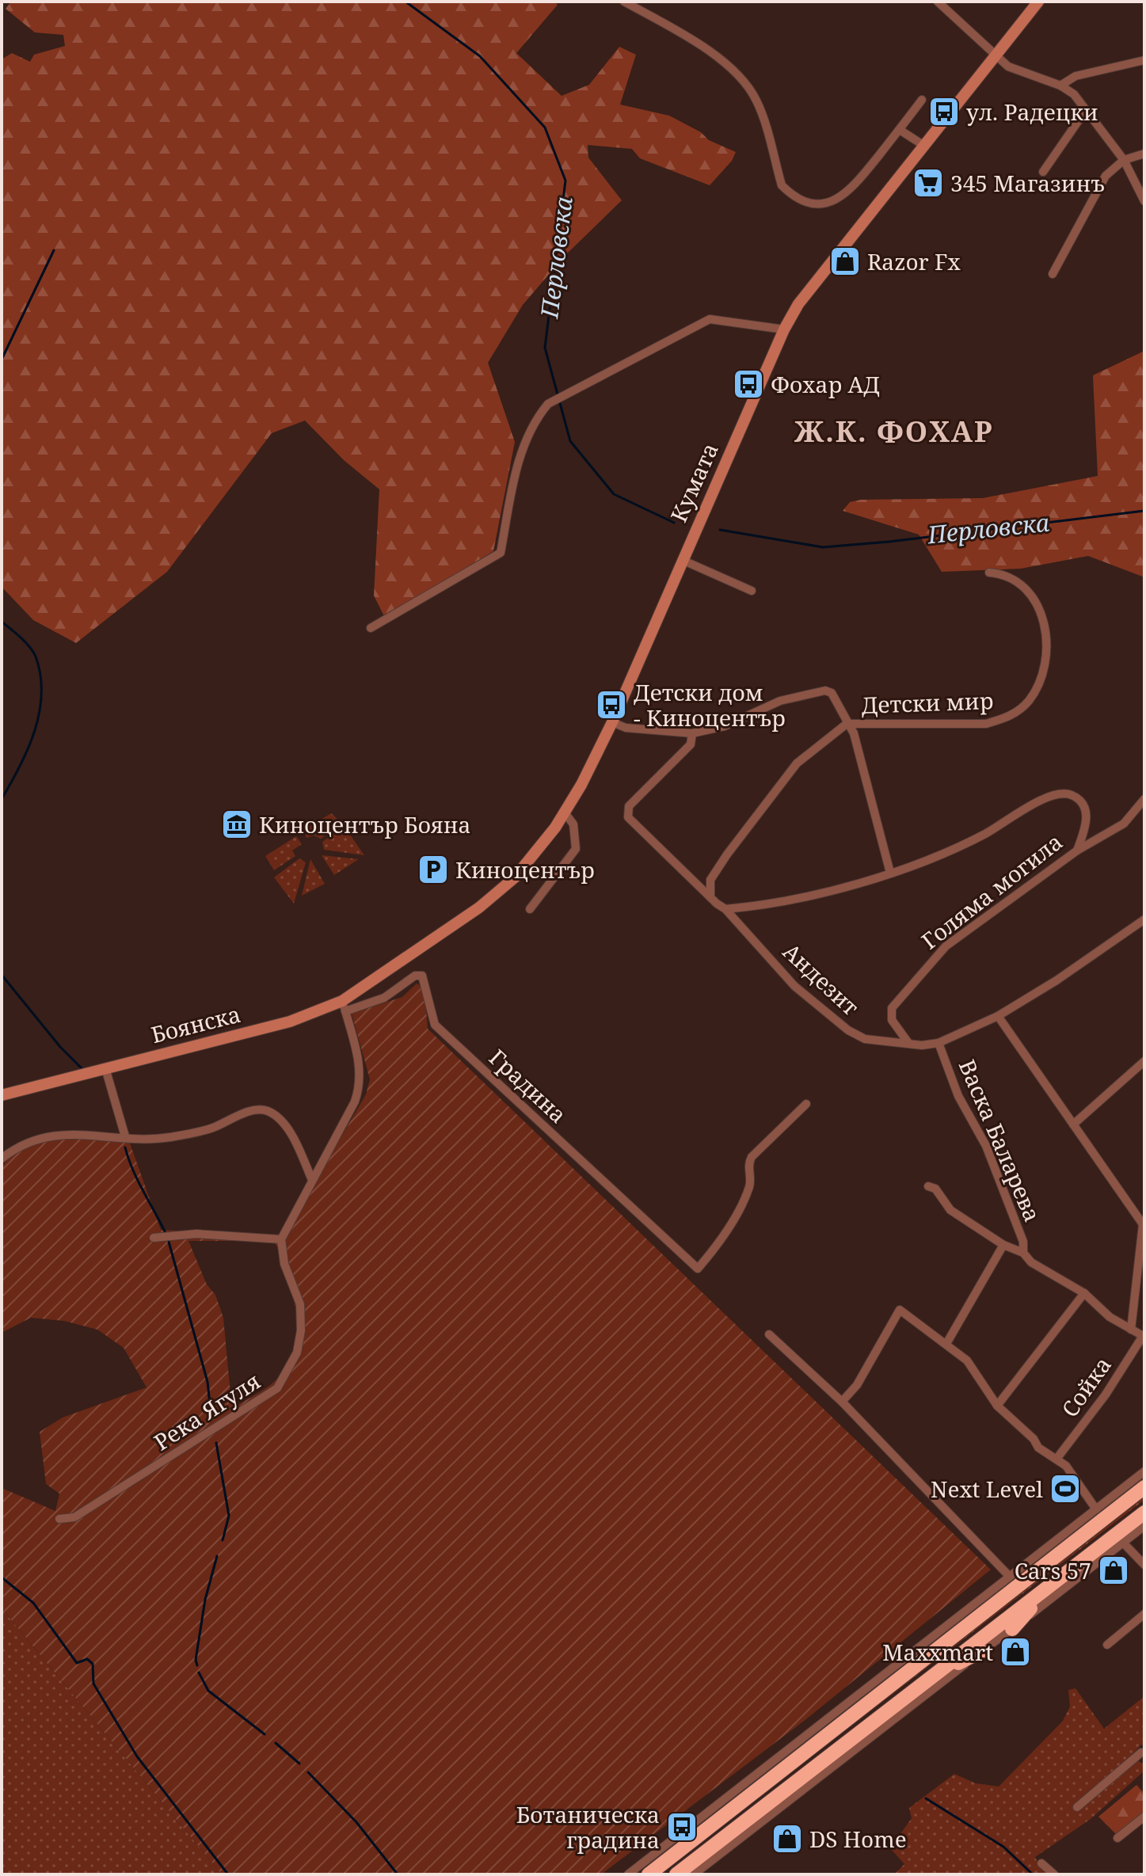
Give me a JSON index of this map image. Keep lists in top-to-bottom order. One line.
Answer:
{"streets":{"main road":["Кумата","Боянска"],"street":["Детски мир","Голяма могила","Андезит","Градина","Васка Баларева","Сойка","Река Ягуля"]},"crossings":[["Кумата","Детски мир"],["Кумата","Боянска"],["Голяма могила","Андезит"],["Боянска","Градина"]],"districts":["Ж.К. ФОХАР"],"water":["Перловска"],"places":{"bus stop":["ул. Радецки","Фохар АД","Детски дом - Киноцентър","Ботаническа градина"],"supermarket":["345 Магазинъ"],"shop":["Razor Fx","Cars 57","Maxxmart","DS Home"],"museum":["Киноцентър Бояна"],"parking":["Киноцентър"],"sports":["Next Level"]}}
